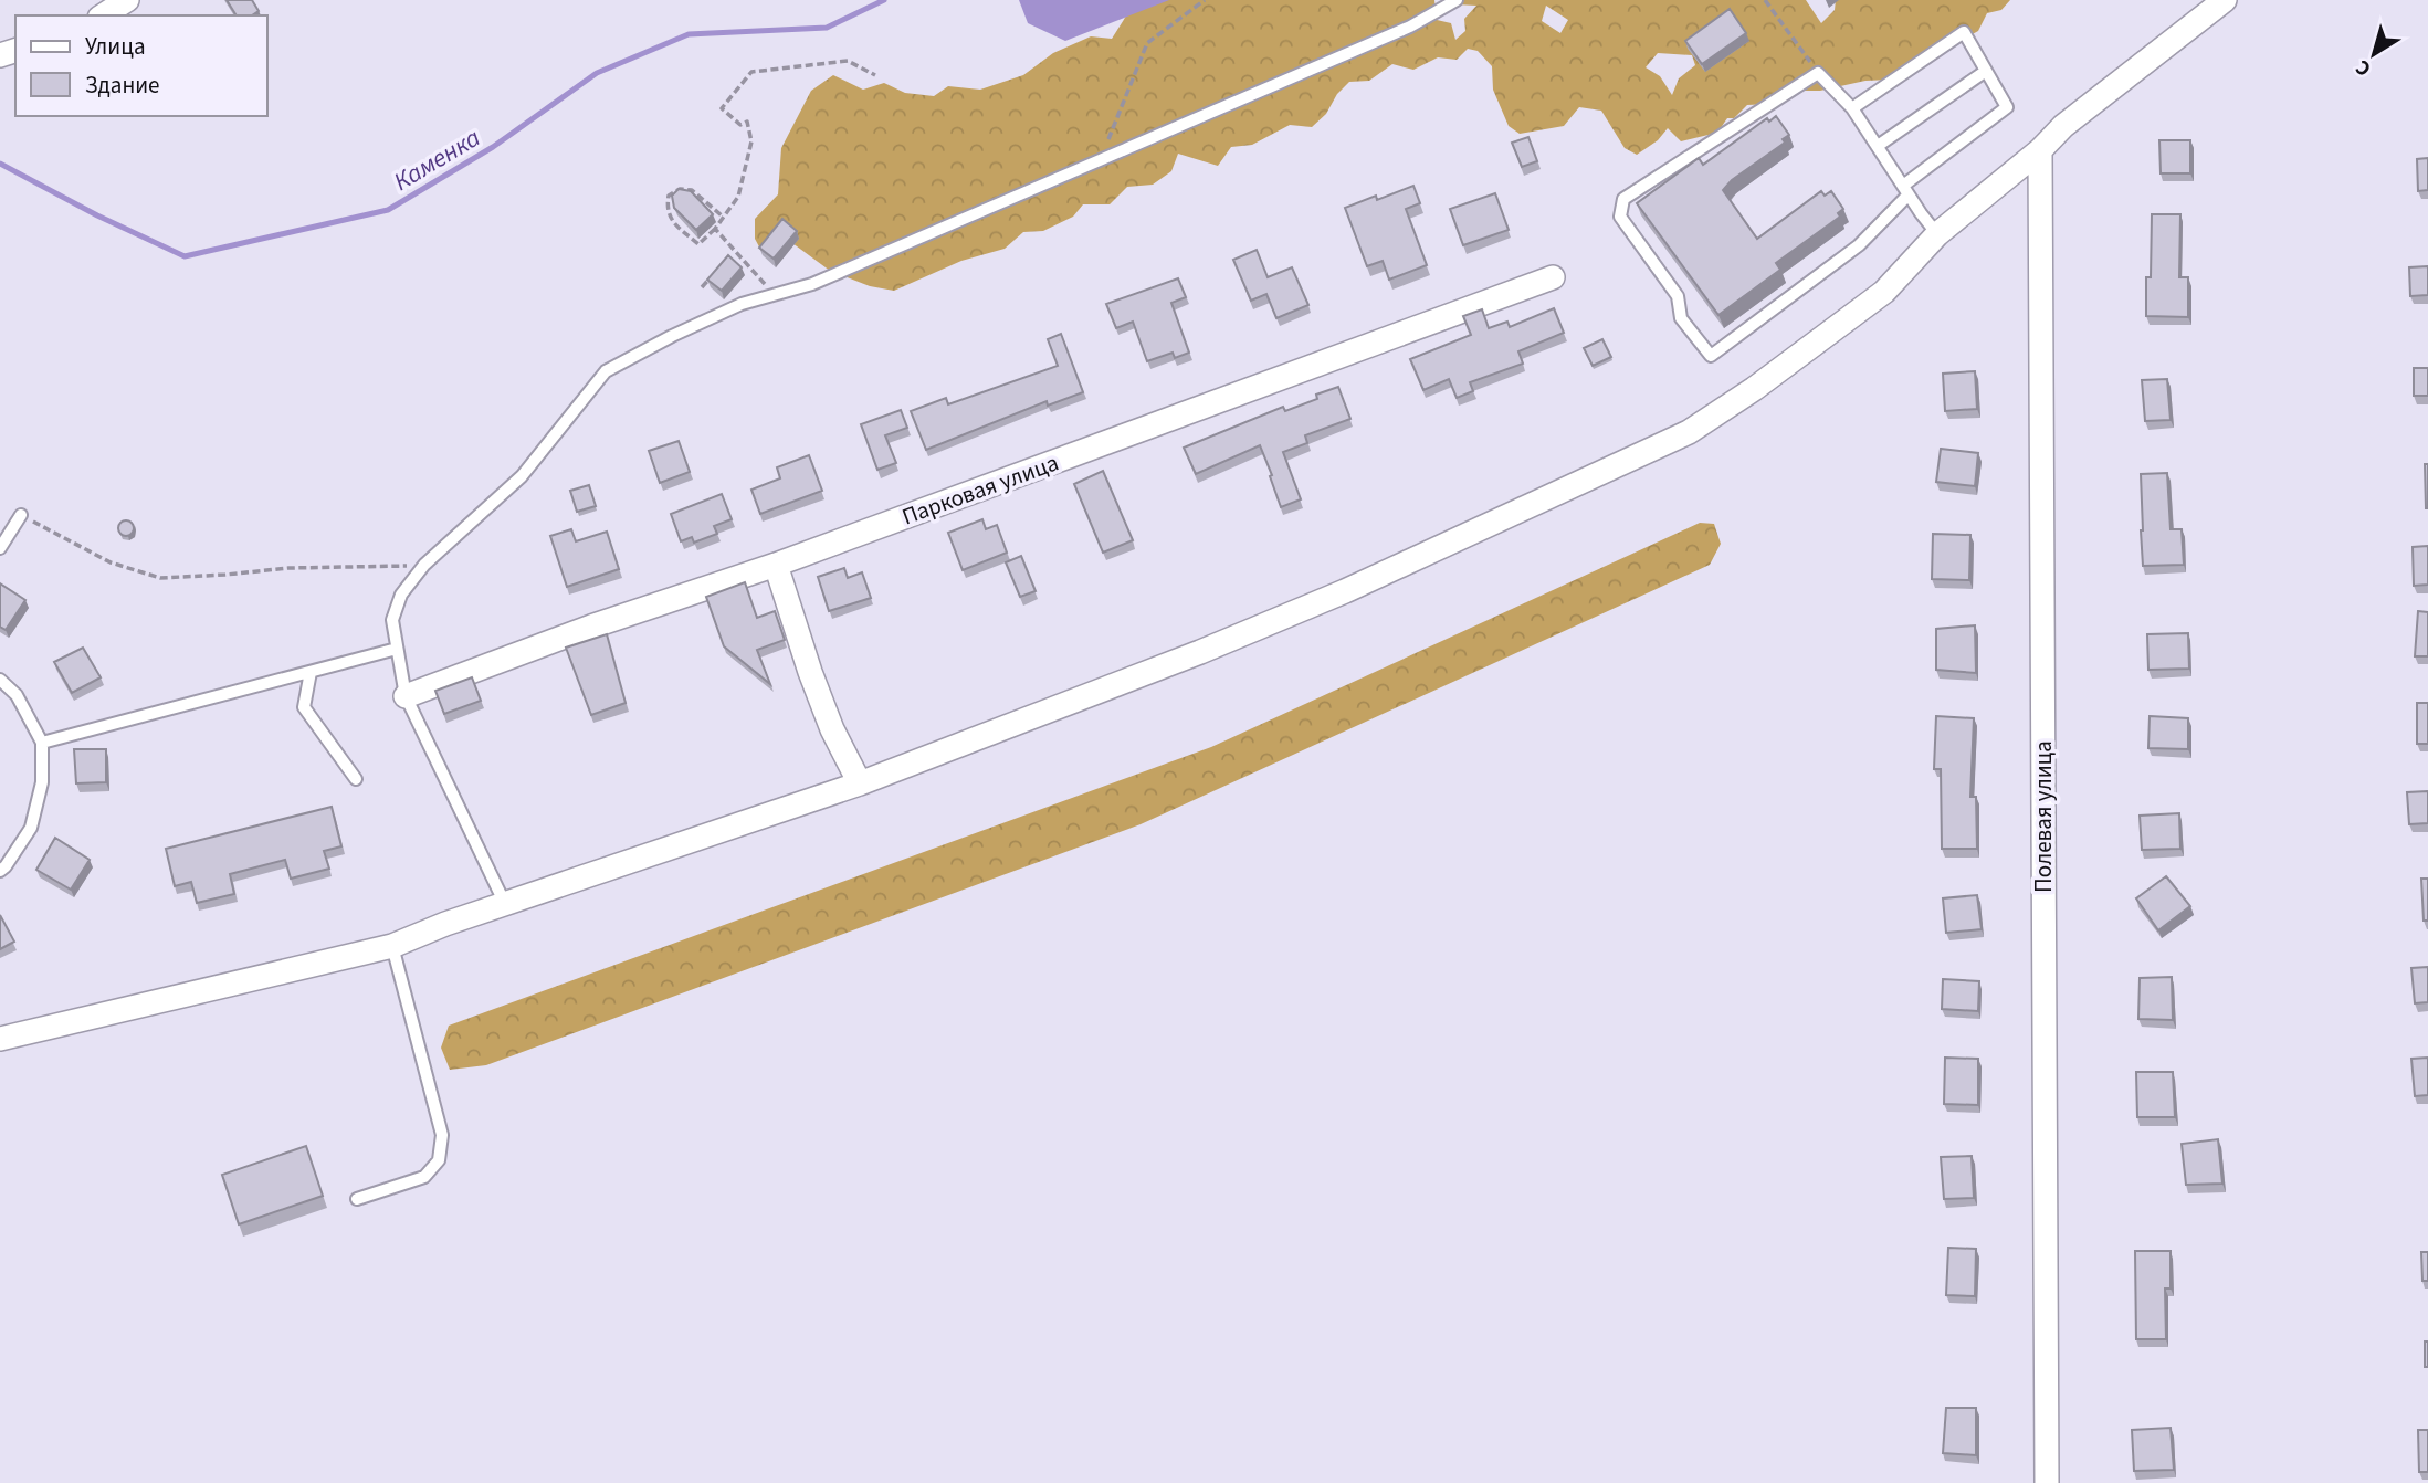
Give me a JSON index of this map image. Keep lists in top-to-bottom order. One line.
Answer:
{"streets":{"street":["Парковая улица","Полевая улица"]},"water":["Каменка"],"legend":["Улица","Здание"],"north":"bottom left"}
